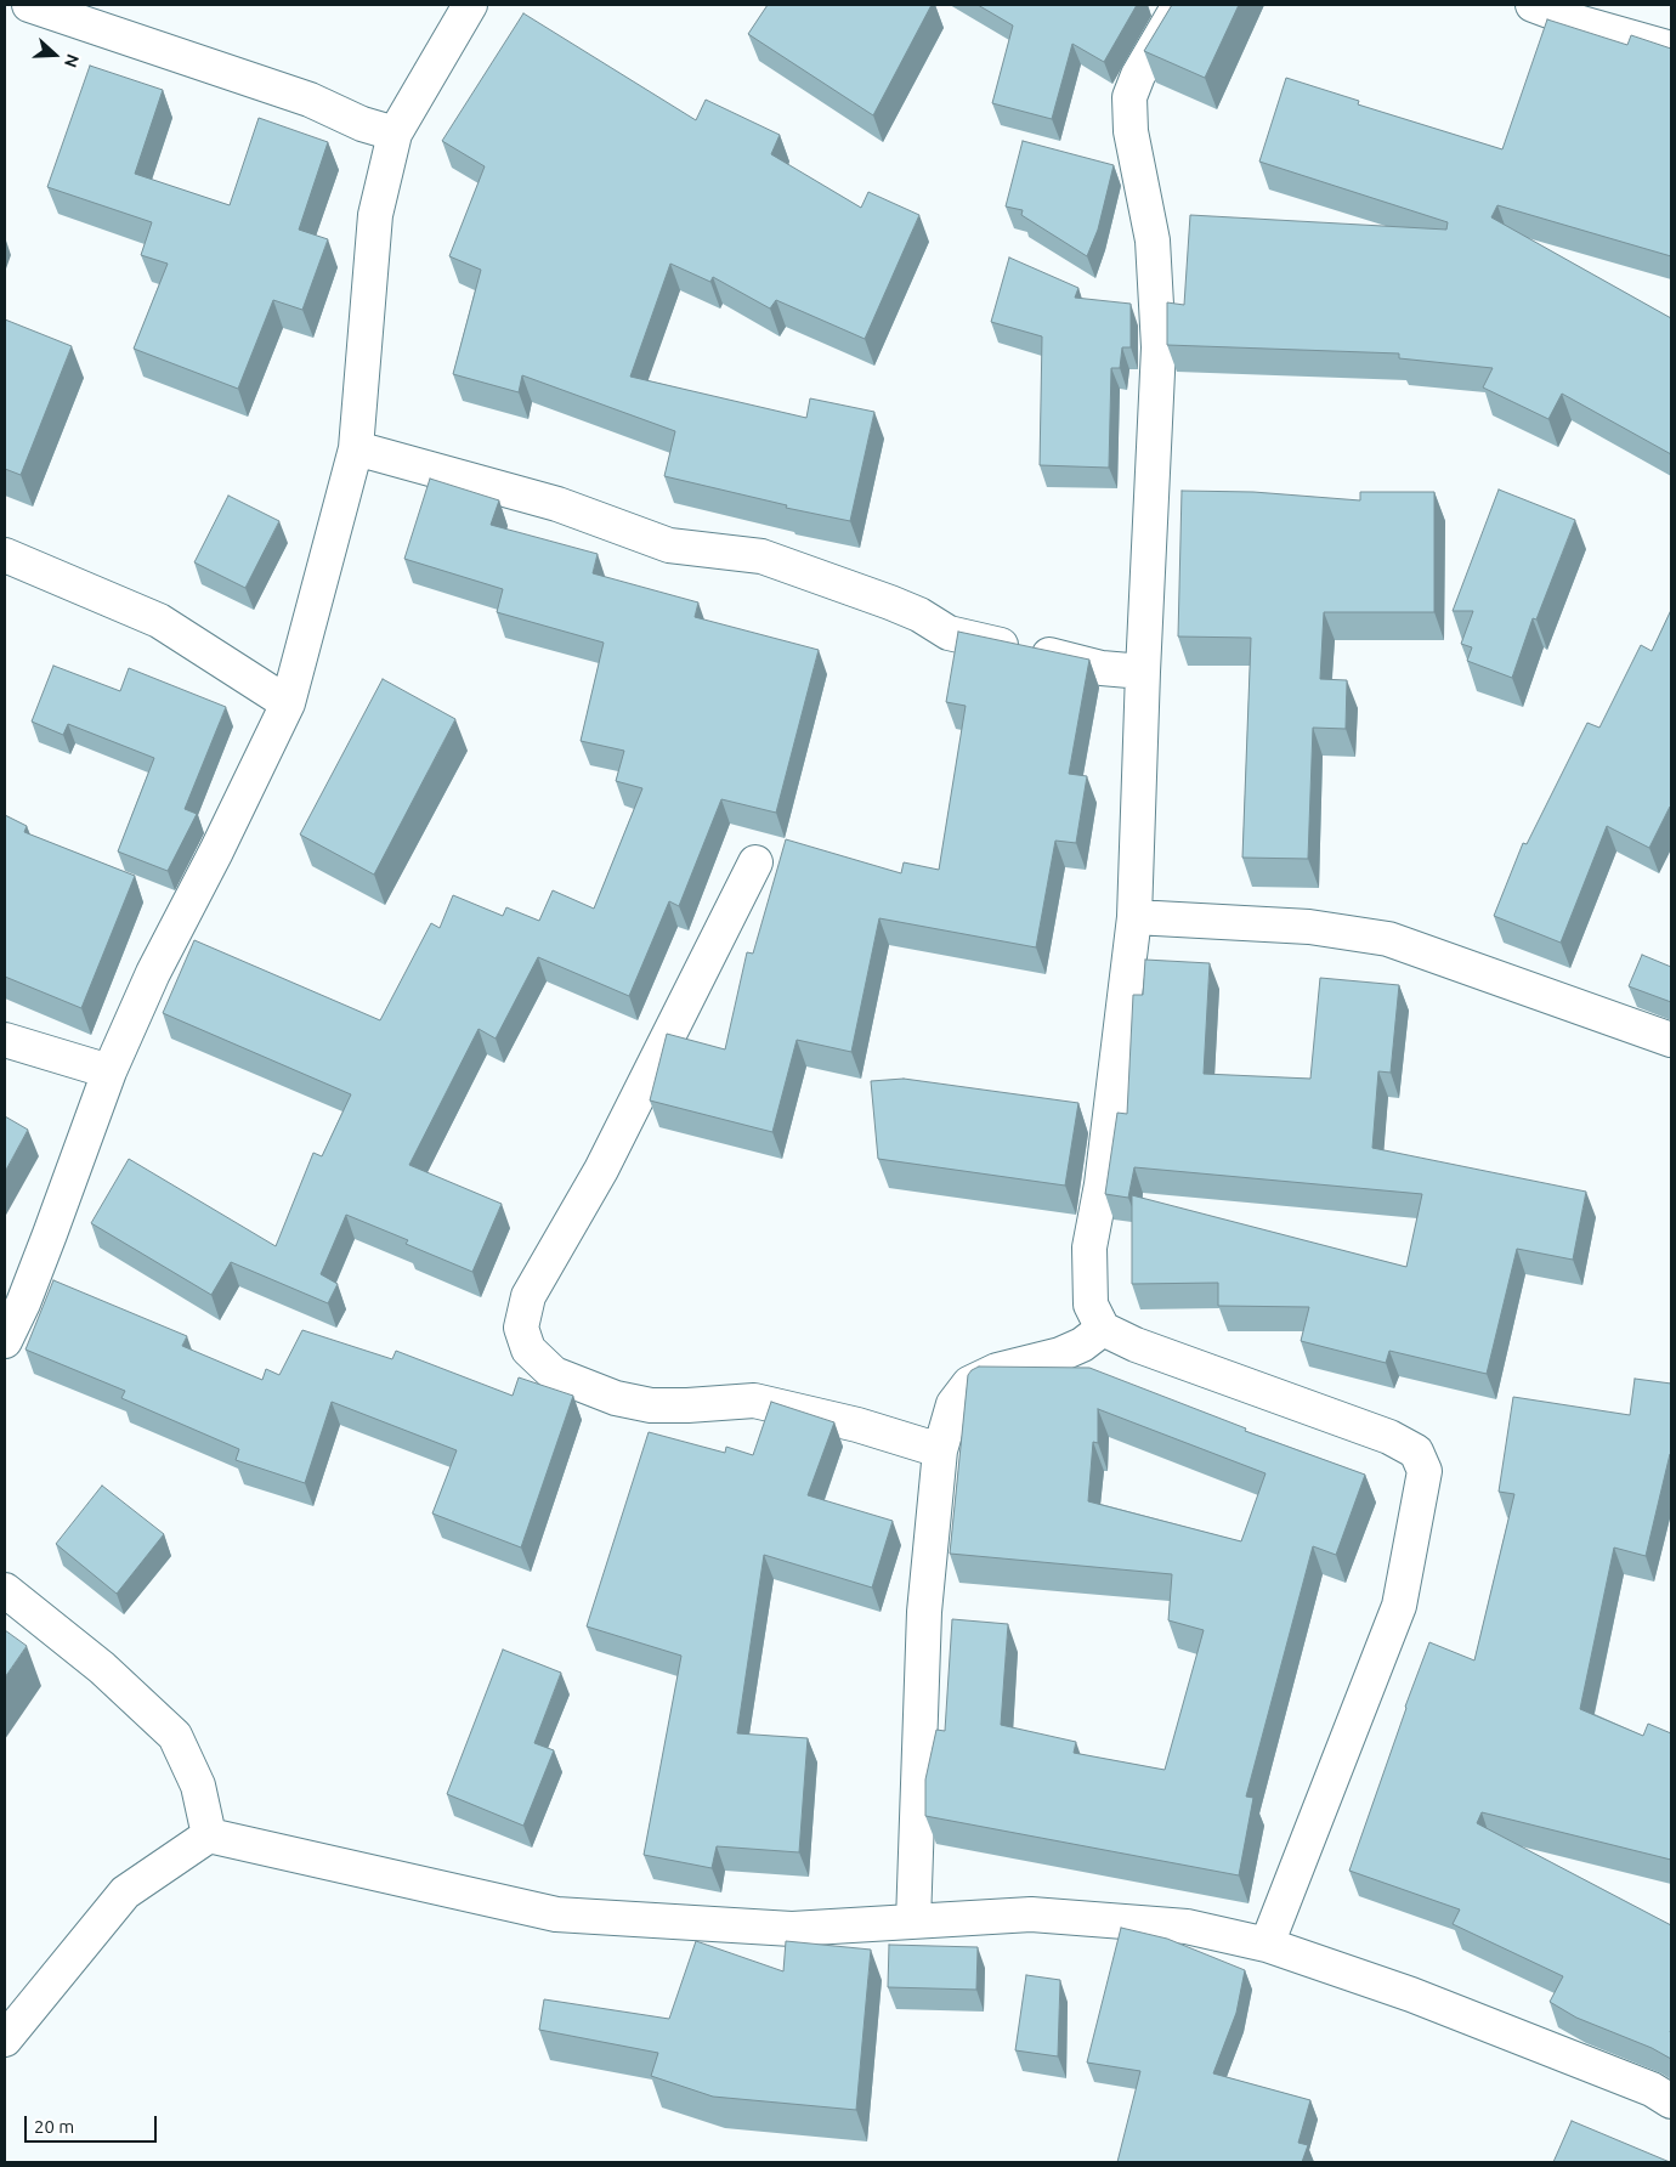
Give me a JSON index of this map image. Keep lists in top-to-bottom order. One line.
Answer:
{"scale_bar":"20 m","north":"right"}
